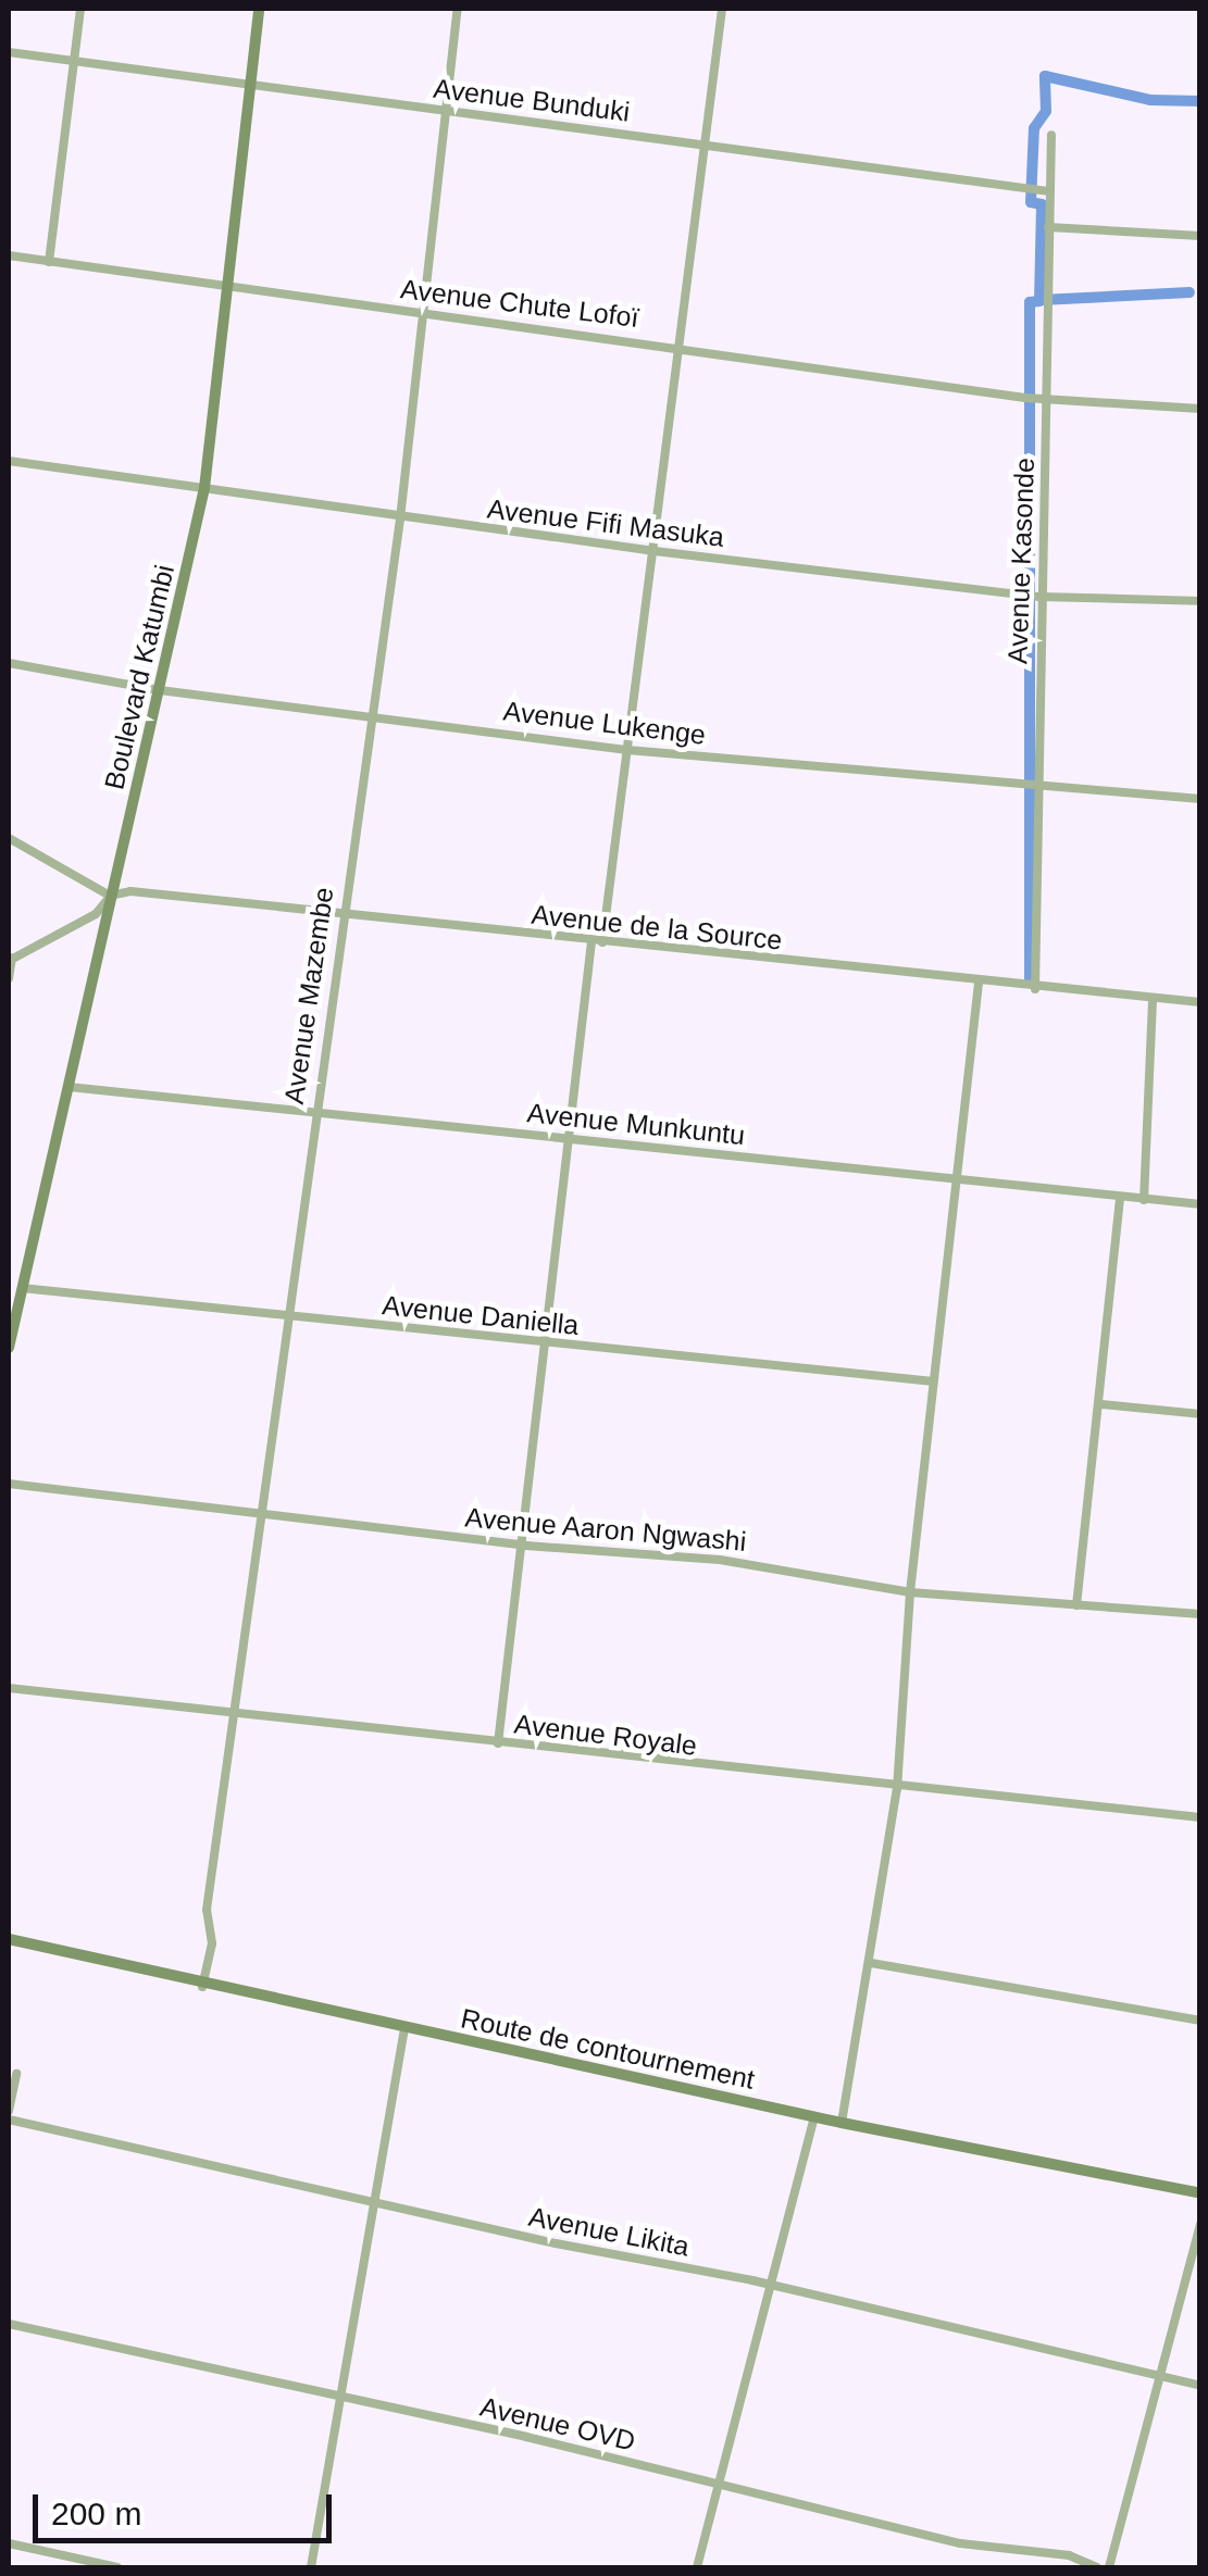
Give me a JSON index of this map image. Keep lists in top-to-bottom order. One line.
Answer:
{"streets":{"street":["Avenue Bunduki","Avenue Chute Lofoï","Avenue Fifi Masuka","Avenue Kasonde","Boulevard Katumbi","Avenue Lukenge","Avenue de la Source","Avenue Mazembe","Avenue Munkuntu","Avenue Daniella","Avenue Aaron Ngwashi","Avenue Royale","Route de contournement","Avenue Likita","Avenue OVD"]},"crossings":[["Avenue Bunduki","Avenue Kasonde"],["Avenue Bunduki","Boulevard Katumbi"],["Avenue Bunduki","Avenue Mazembe"],["Avenue Chute Lofoï","Avenue Kasonde"],["Avenue Chute Lofoï","Boulevard Katumbi"],["Avenue Chute Lofoï","Avenue Mazembe"],["Avenue Fifi Masuka","Avenue Kasonde"],["Avenue Fifi Masuka","Boulevard Katumbi"],["Avenue Fifi Masuka","Avenue Mazembe"],["Avenue Kasonde","Avenue Lukenge"],["Avenue Kasonde","Avenue de la Source"],["Boulevard Katumbi","Avenue Lukenge"],["Boulevard Katumbi","Avenue de la Source"],["Boulevard Katumbi","Avenue Munkuntu"],["Boulevard Katumbi","Avenue Daniella"],["Avenue Lukenge","Avenue Mazembe"],["Avenue de la Source","Avenue Mazembe"],["Avenue Mazembe","Avenue Munkuntu"],["Avenue Mazembe","Avenue Daniella"],["Avenue Mazembe","Avenue Aaron Ngwashi"],["Avenue Mazembe","Avenue Royale"],["Avenue Mazembe","Route de contournement"]],"scale_bar":"200 m"}
